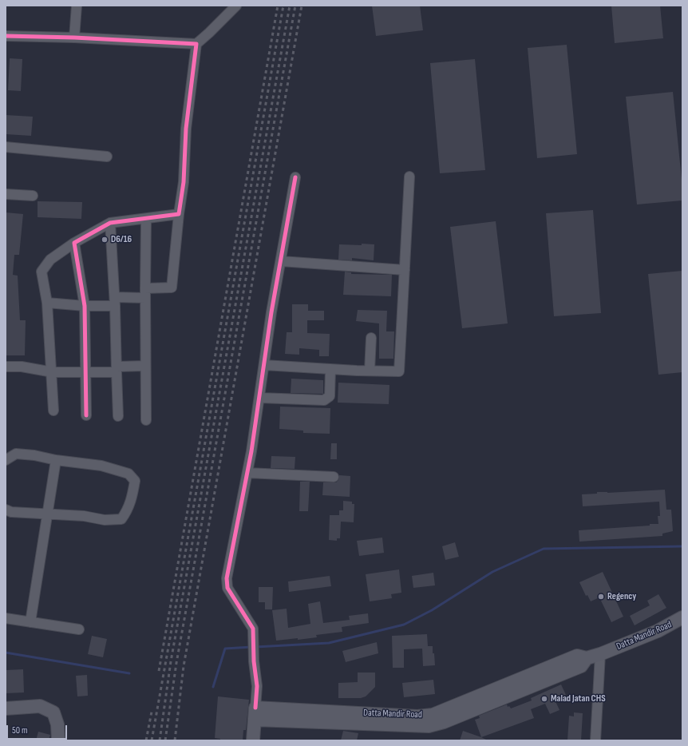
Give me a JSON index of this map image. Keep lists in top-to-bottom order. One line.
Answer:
{"streets":{"main road":["Datta Mandir Road"]},"places":["D6/16","Regency","Malad Jatan CHS"],"scale_bar":"50 m"}
